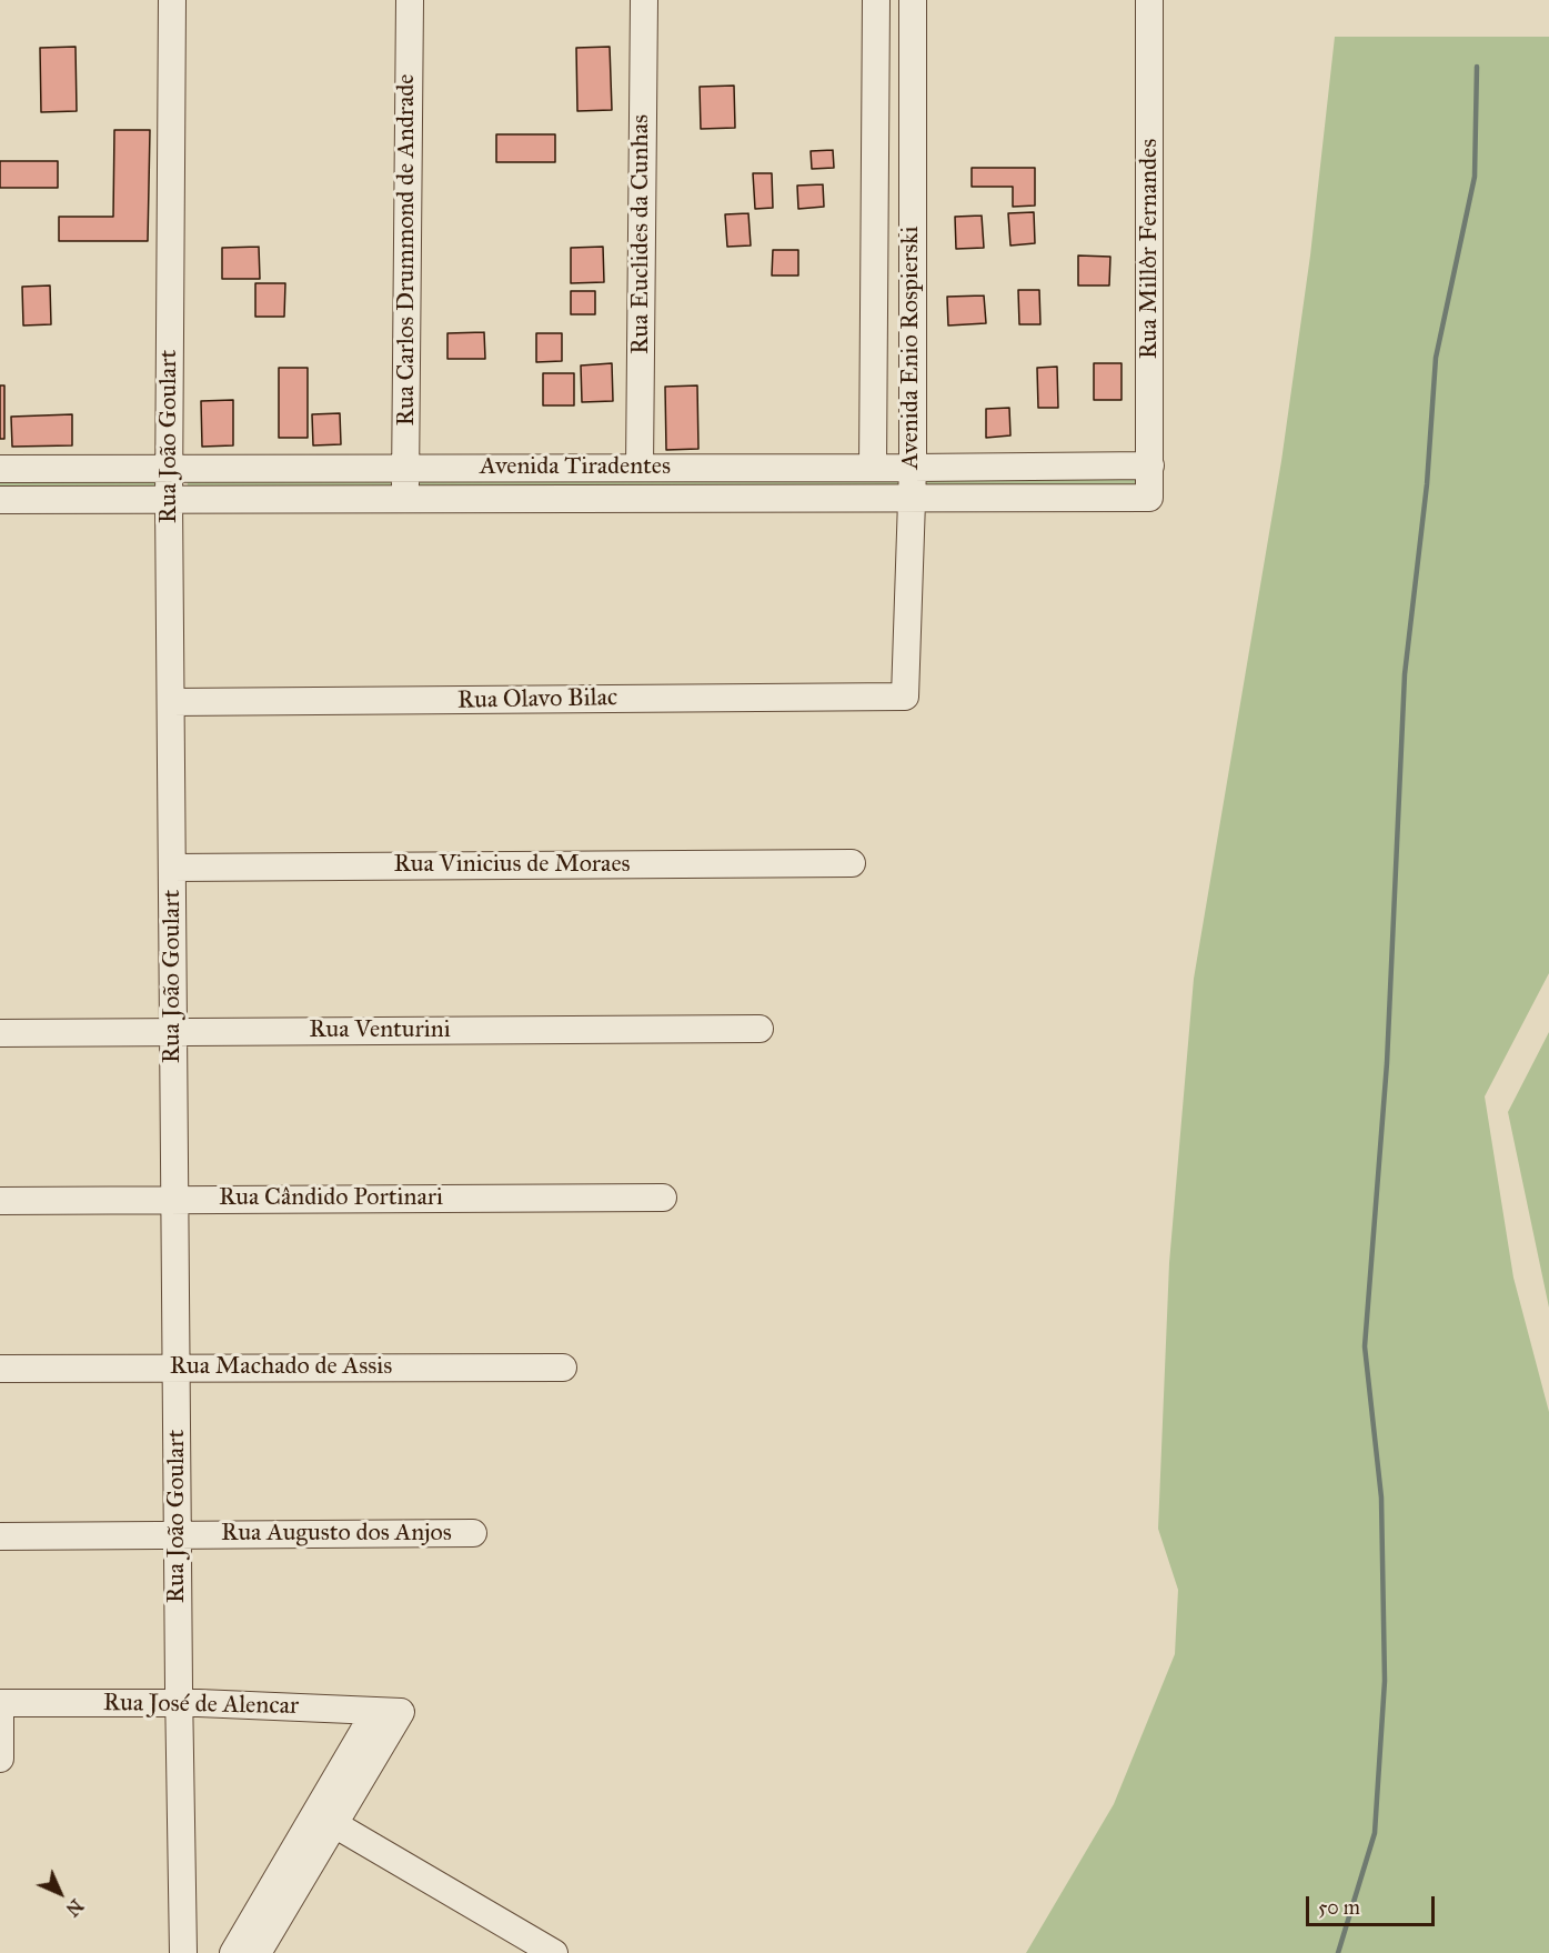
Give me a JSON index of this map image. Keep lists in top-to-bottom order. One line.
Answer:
{"streets":{"street":["Rua Euclides da Cunhas","Rua Millôr Fernandes","Rua Carlos Drummond de Andrade","Avenida Enio Rospierski","Rua João Goulart","Avenida Tiradentes","Rua Olavo Bilac","Rua Vinicius de Moraes","Rua Venturini","Rua Cândido Portinari","Rua Machado de Assis","Rua Augusto dos Anjos","Rua José de Alencar"]},"crossings":[["Rua Euclides da Cunhas","Avenida Tiradentes"],["Rua Millôr Fernandes","Avenida Tiradentes"],["Rua Carlos Drummond de Andrade","Avenida Tiradentes"],["Avenida Enio Rospierski","Avenida Tiradentes"],["Avenida Enio Rospierski","Rua Olavo Bilac"],["Rua João Goulart","Avenida Tiradentes"],["Rua João Goulart","Rua Olavo Bilac"],["Rua João Goulart","Rua Vinicius de Moraes"],["Rua João Goulart","Rua Venturini"],["Rua João Goulart","Rua Cândido Portinari"],["Rua João Goulart","Rua Machado de Assis"],["Rua João Goulart","Rua Augusto dos Anjos"],["Rua João Goulart","Rua José de Alencar"]],"scale_bar":"50 m","north":"bottom right"}
